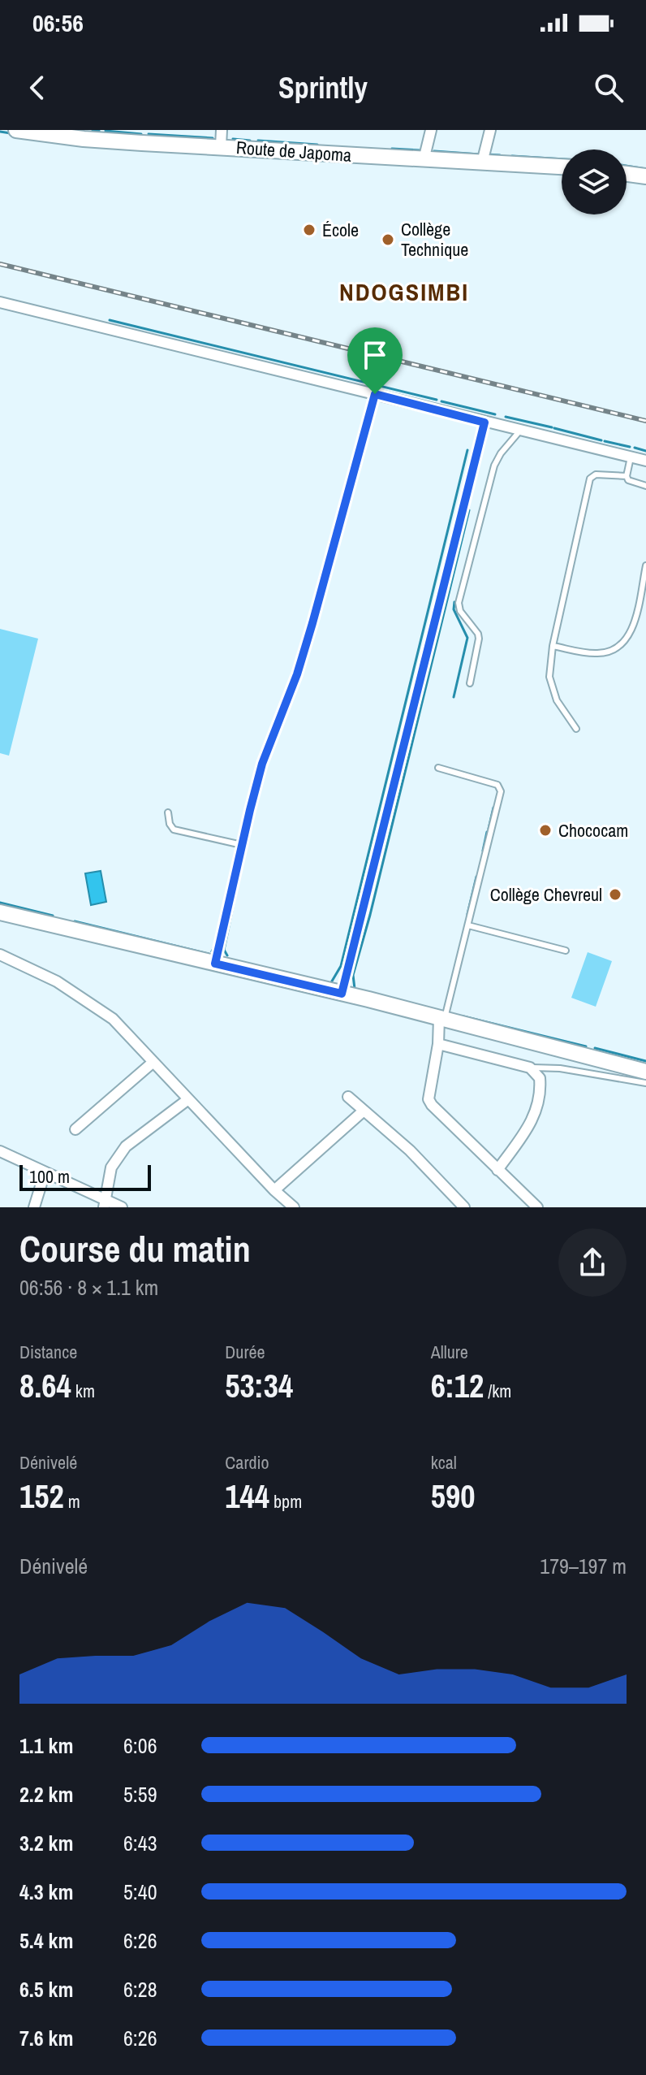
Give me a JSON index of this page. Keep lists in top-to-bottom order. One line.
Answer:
{"streets":{"main road":["Route de Japoma"]},"districts":["NDOGSIMBI"],"places":["École","Collège Technique","Chococam","Collège Chevreul"],"scale_bar":"100 m","page":{"status":"06:56","header":"Sprintly","scale":"100 m","heading":["Course du matin","06:56 · 8 × 1.1 km"],"stats":[["Distance","8.64 km"],["Durée","53:34"],["Allure","6:12 /km"],["Dénivelé","152 m"],["Cardio","144 bpm"],["kcal","590"]],"chart":["Dénivelé","179–197 m"],"list":[{"name":"1.1 km","note":"6:06"},{"name":"2.2 km","note":"5:59"},{"name":"3.2 km","note":"6:43"},{"name":"4.3 km","note":"5:40"},{"name":"5.4 km","note":"6:26"},{"name":"6.5 km","note":"6:28"},{"name":"7.6 km","note":"6:26"}]}}
